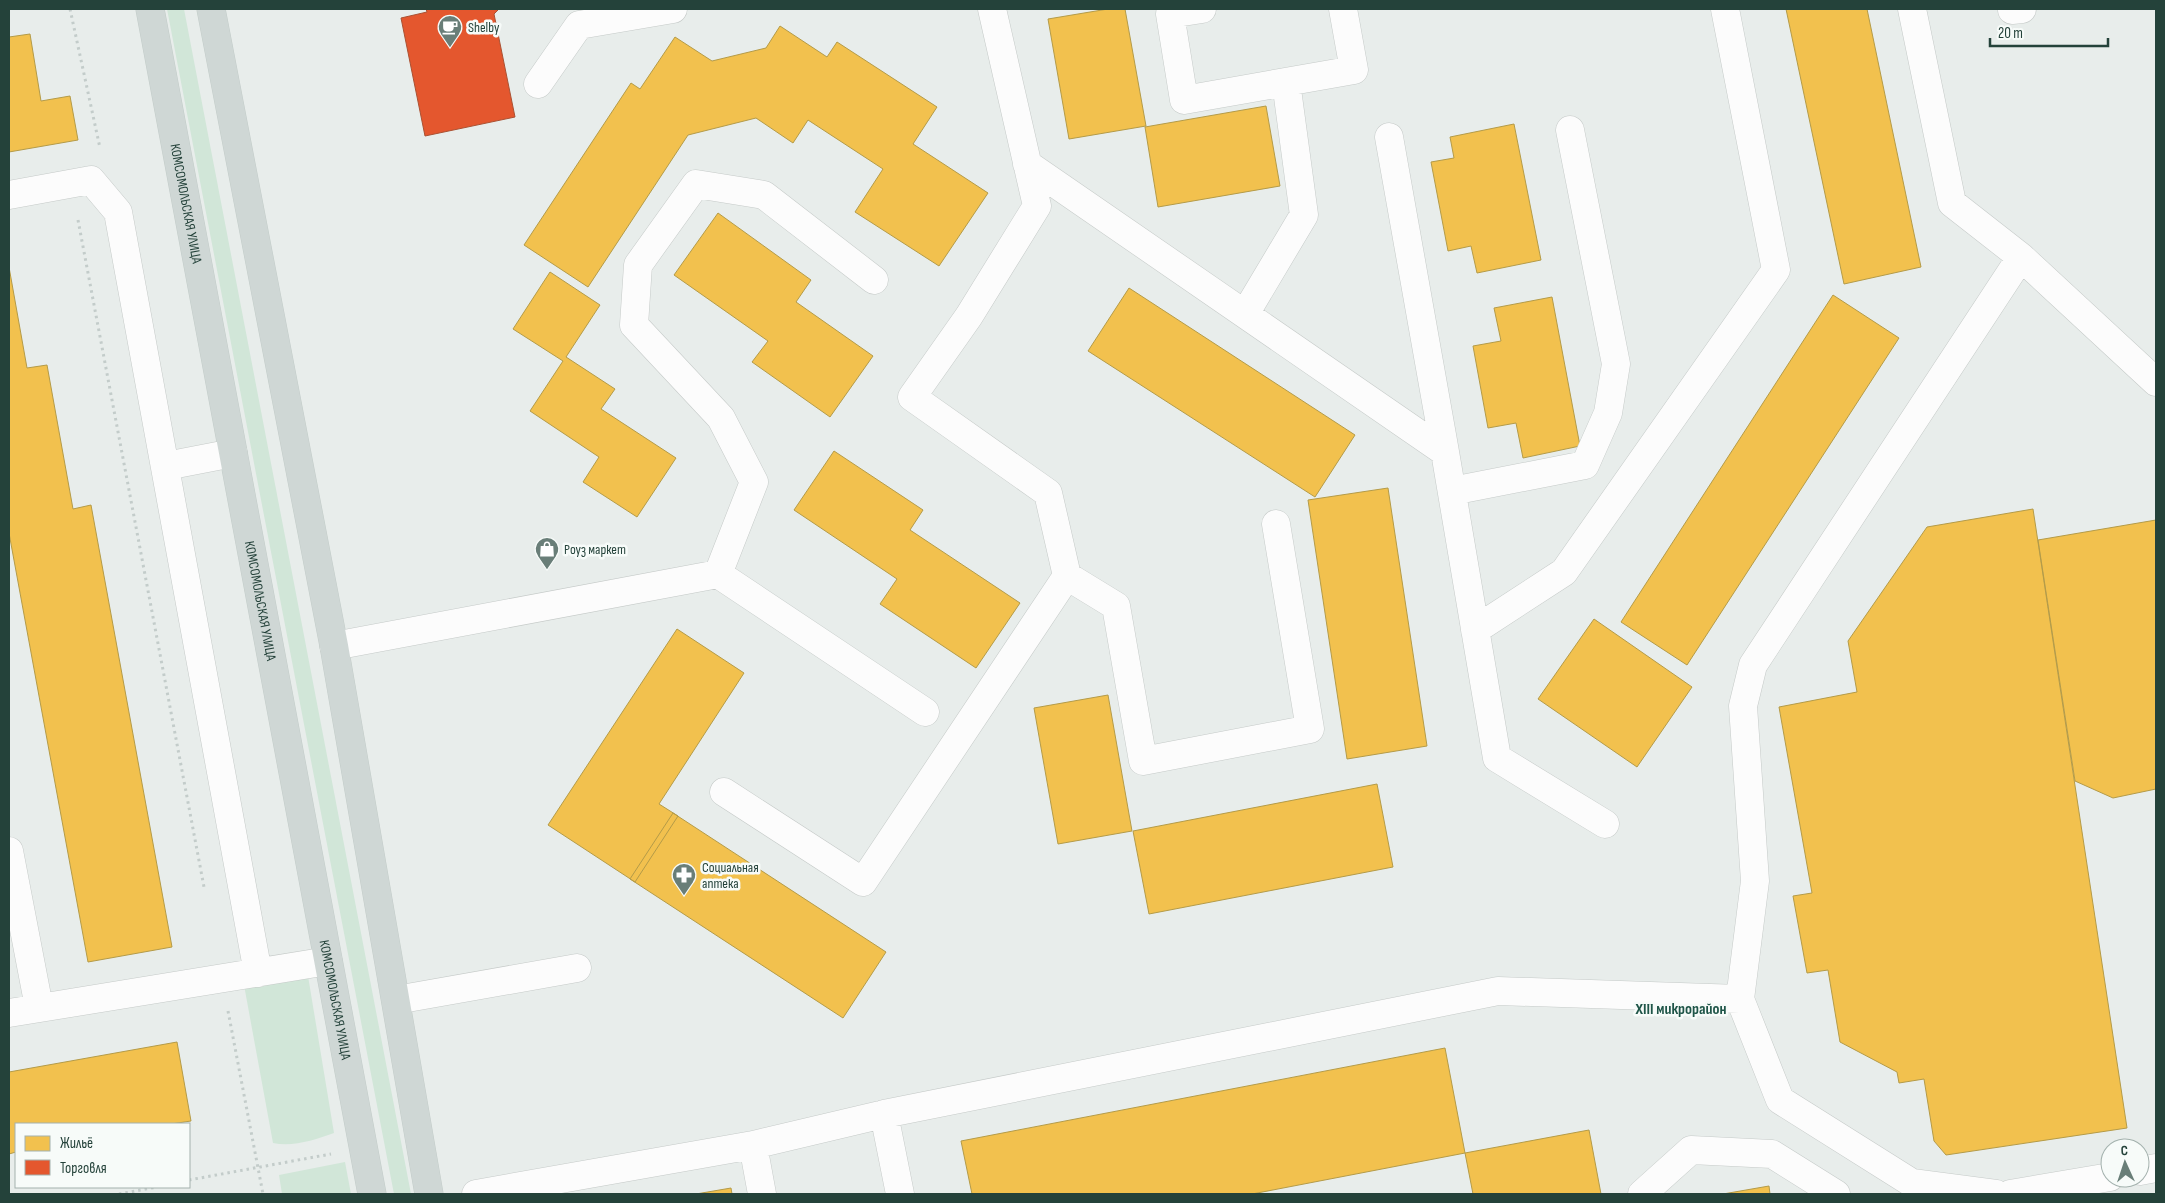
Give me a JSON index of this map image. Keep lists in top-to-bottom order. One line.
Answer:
{"streets":{"main road":["КОМСОМОЛЬСКАЯ УЛИЦА"]},"districts":["XIII микрорайон"],"places":{"cafe":["Shelby"],"shop":["Роуз маркет"],"pharmacy":["Социальная аптека"]},"legend":["Жильё","Торговля"],"scale_bar":"20 m","north":"top"}
